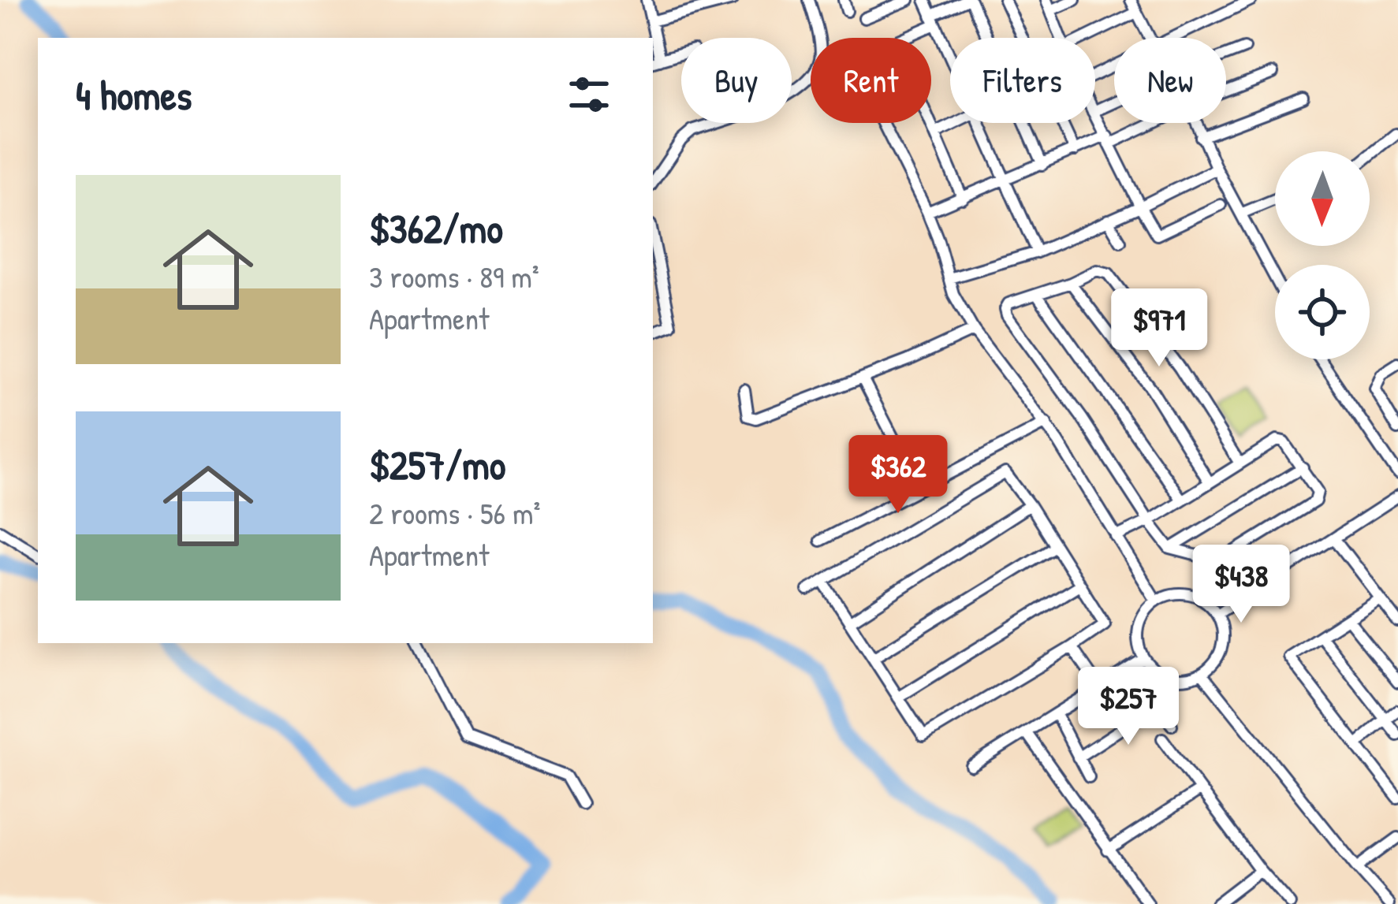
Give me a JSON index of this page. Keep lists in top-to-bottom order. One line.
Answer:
{"north":"bottom","page":{"chip":["Buy","Rent","Filters","New"],"heading":"4 homes","list":[{"name":"$362/mo","note":"3 rooms · 89 m² · Apartment"},{"name":"$257/mo","note":"2 rooms · 56 m² · Apartment"}],"price":["$971","$362","$438","$257"]}}
